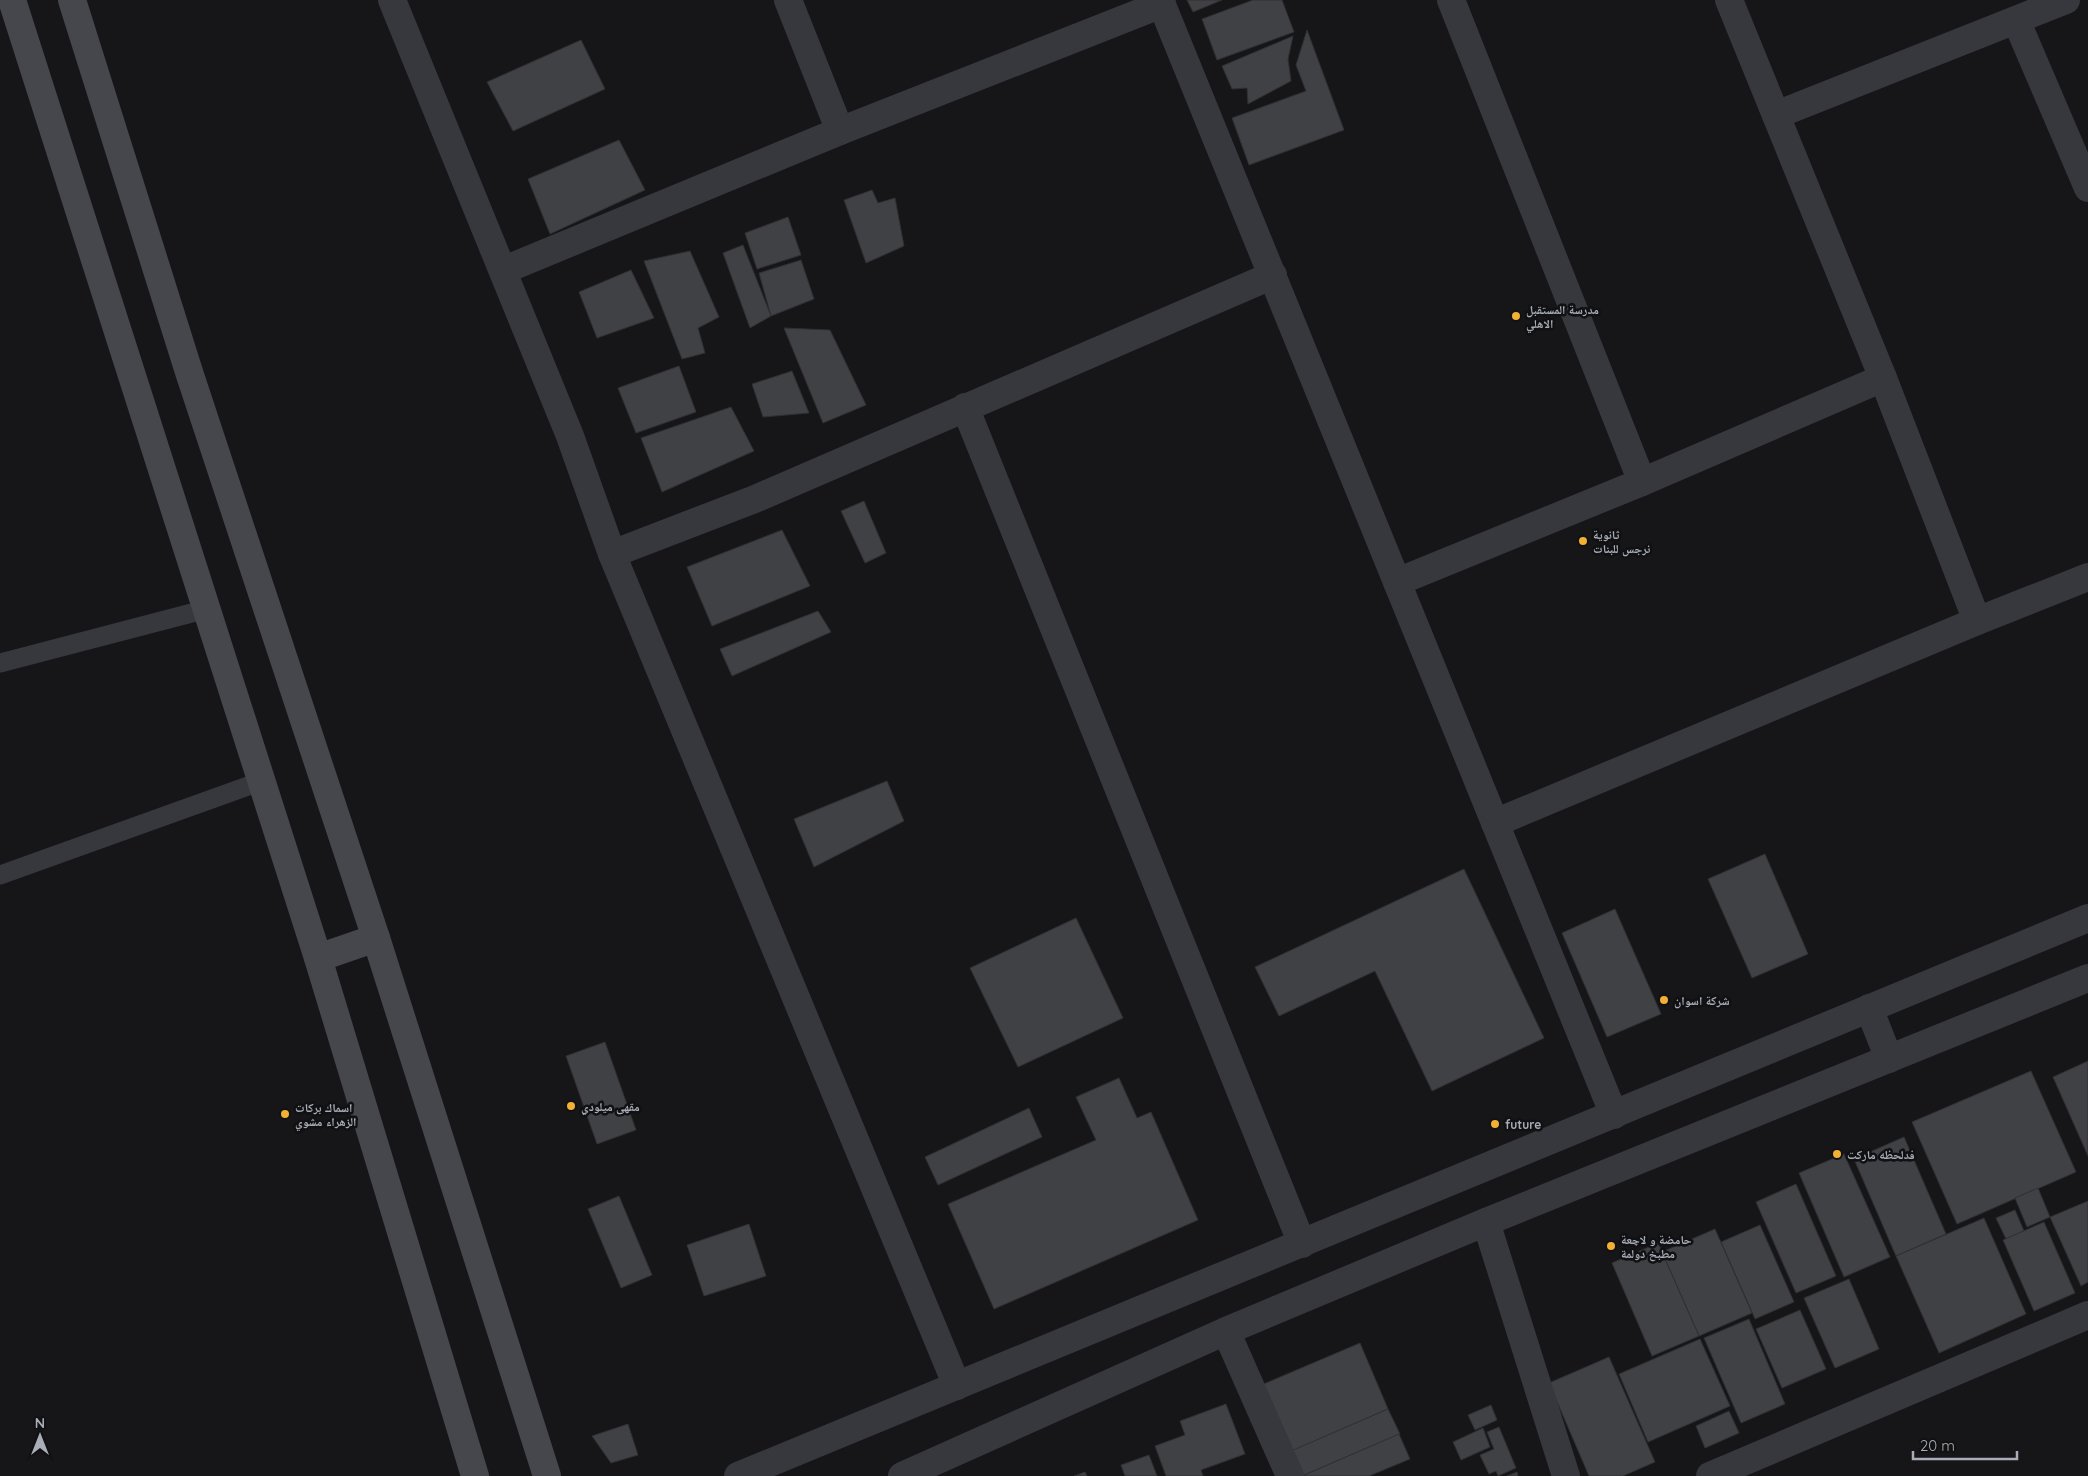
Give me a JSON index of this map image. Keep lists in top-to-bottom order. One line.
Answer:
{"places":["مدرسة المستقبل الاهلي","ثانوية نرجس للبنات","شركة اسوان","مقهى ميلودي","اسماك بركات الزهراء مشوي","future","فدلحظه ماركت","حامضة و لاچعة مطبخ دولمة"],"scale_bar":"20 m","north":"top"}
